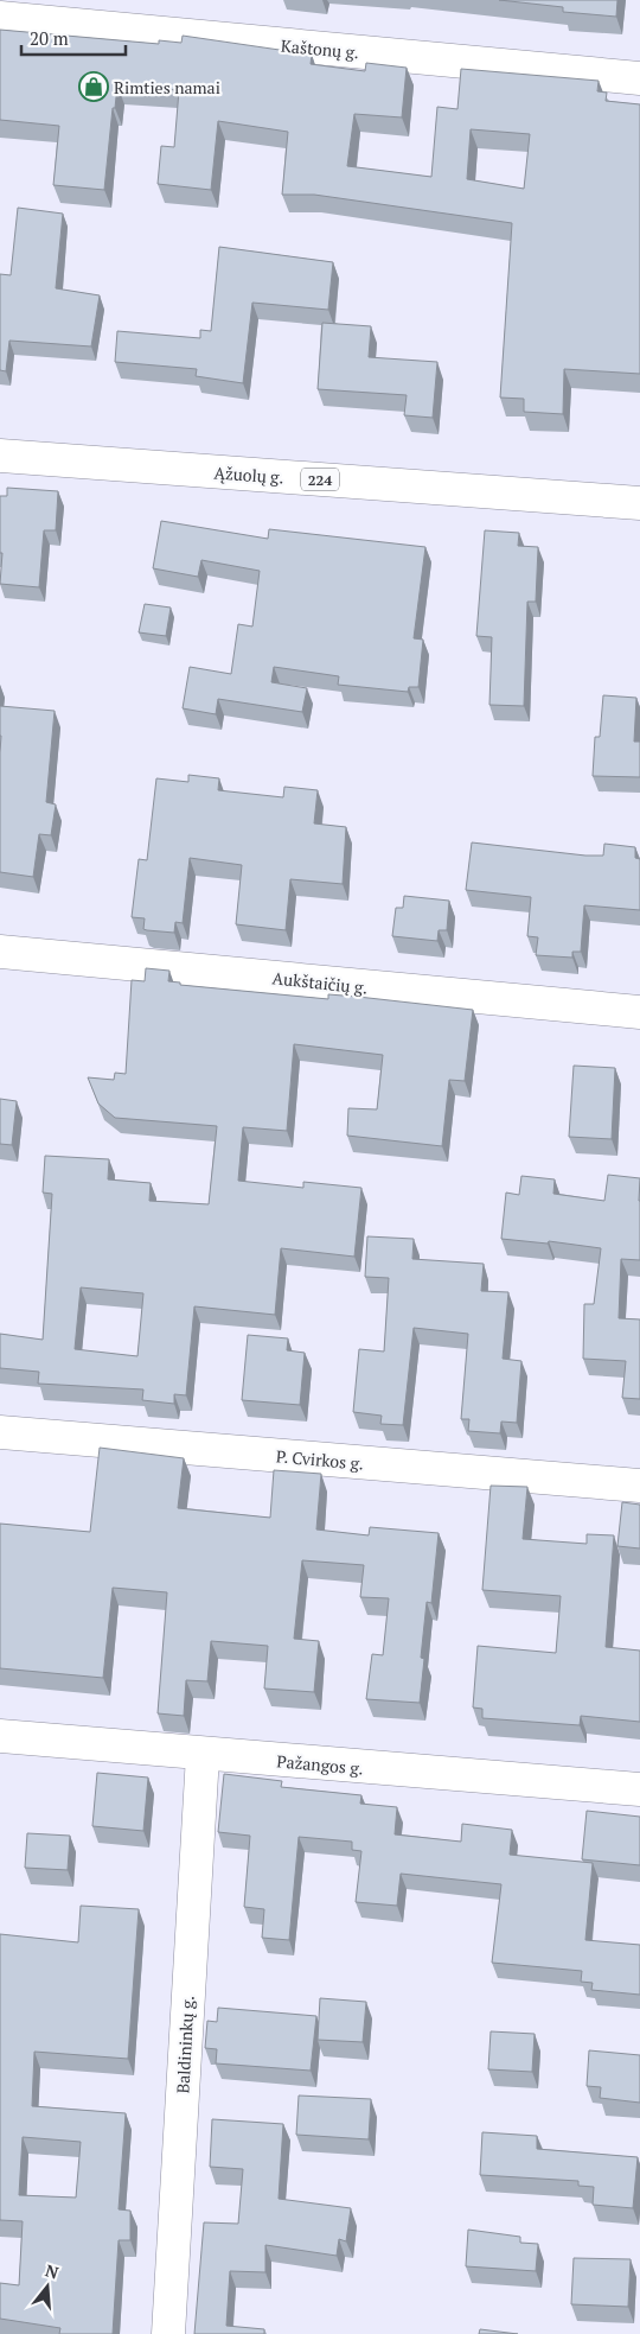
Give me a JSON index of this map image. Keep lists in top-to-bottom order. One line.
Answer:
{"streets":{"street":["Kaštonų g.","Ąžuolų g.","224","Aukštaičių g.","P. Cvirkos g.","Pažangos g.","Baldininkų g."]},"crossings":[["Pažangos g.","Baldininkų g."]],"places":{"shop":["Rimties namai"]},"scale_bar":"20 m","north":"top"}
